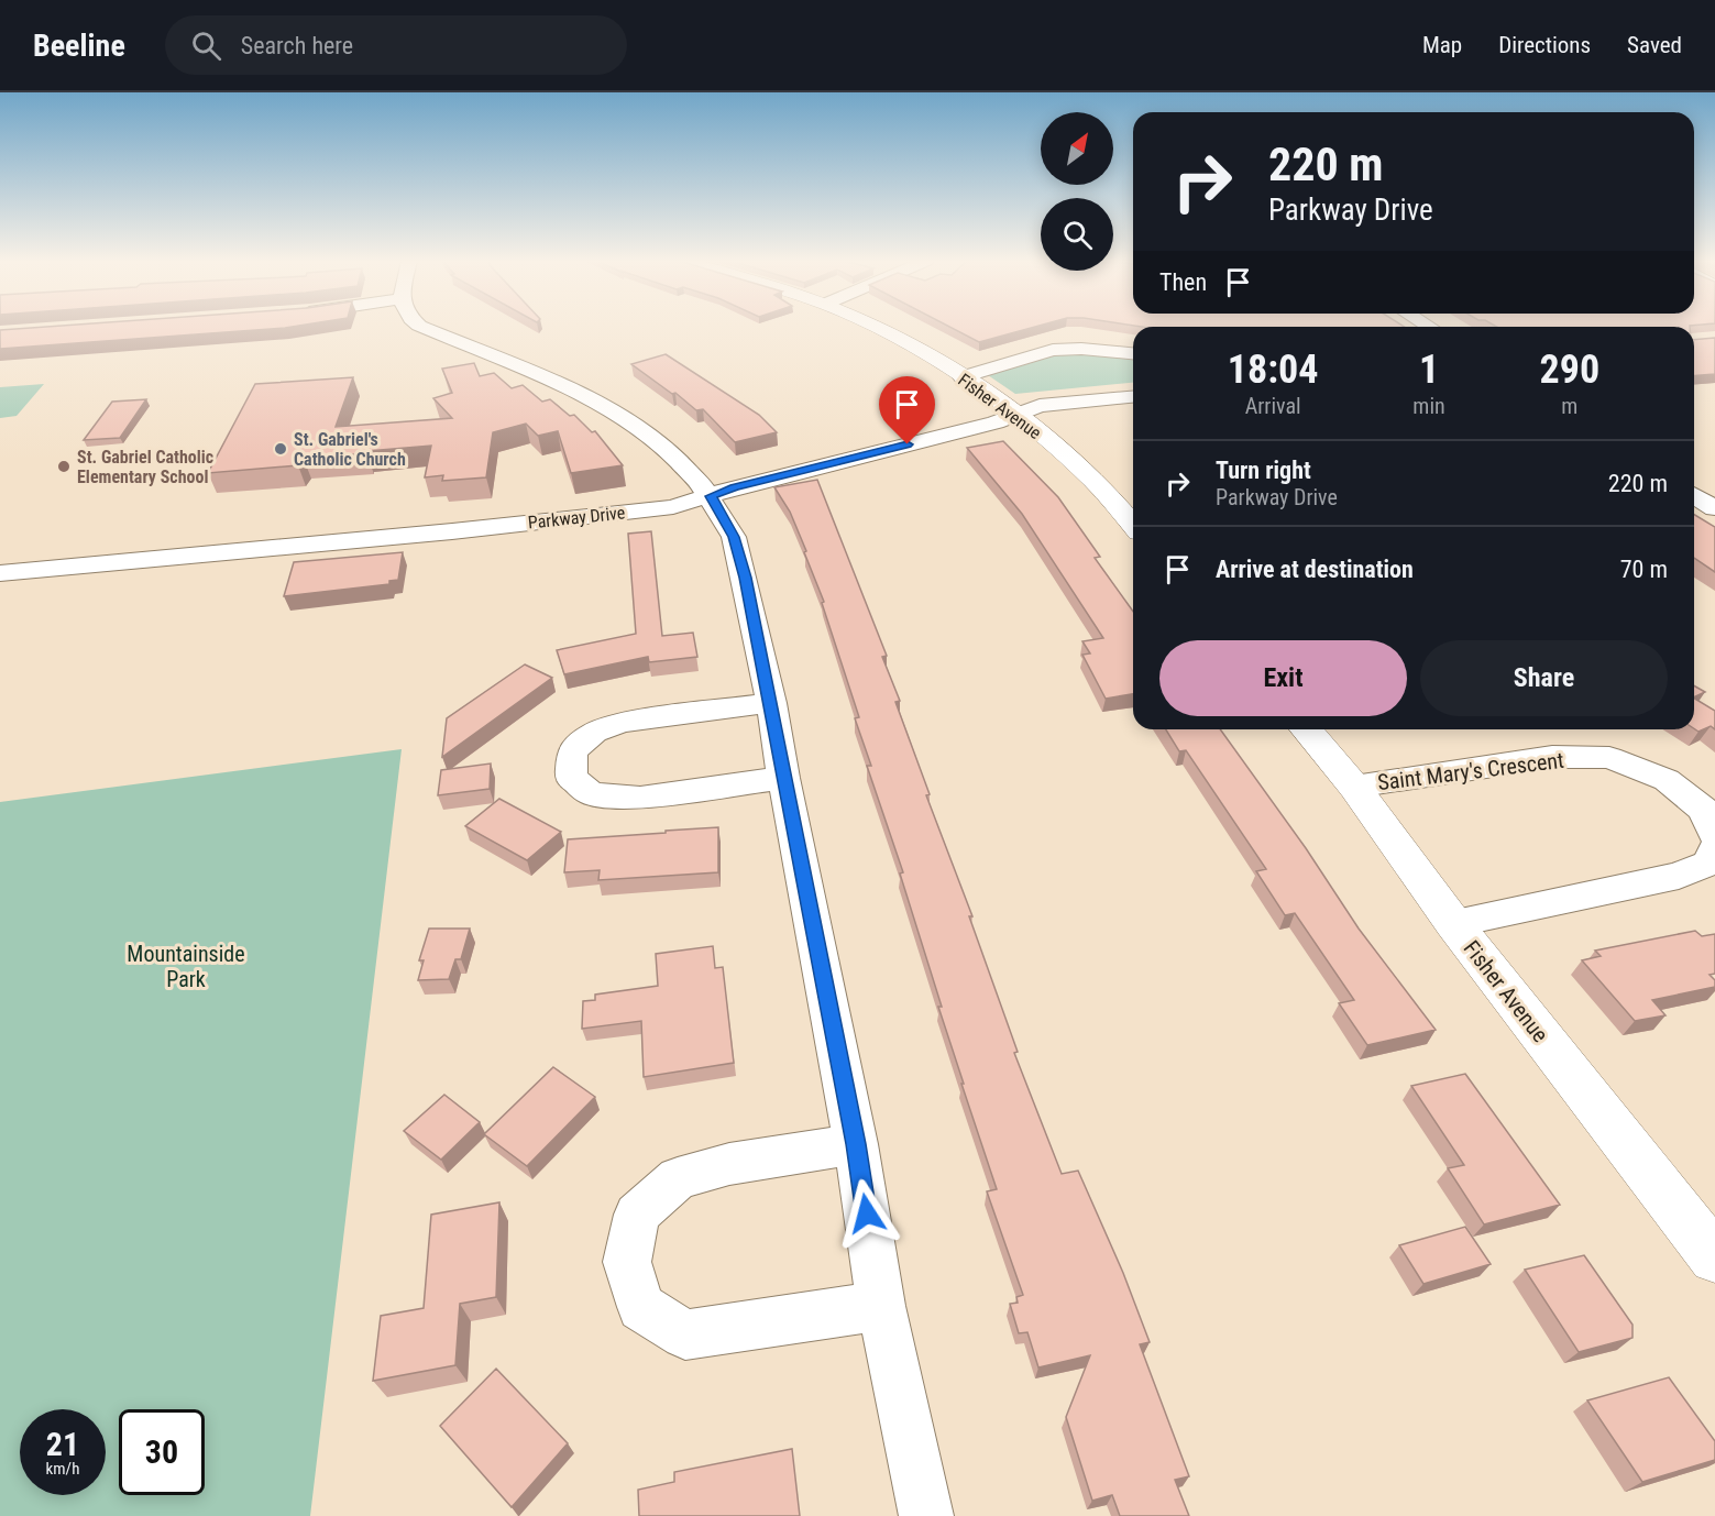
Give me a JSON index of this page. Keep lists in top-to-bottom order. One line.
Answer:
{"streets":{"street":["Fisher Avenue","Parkway Drive","Saint Mary's Crescent"]},"crossings":[["Fisher Avenue","Parkway Drive"],["Fisher Avenue","Saint Mary's Crescent"]],"parks":["Mountainside Park"],"places":["St. Gabriel's Catholic Church","St. Gabriel Catholic Elementary School"],"north":"top right","page":{"header":"Beeline","search":"Search here","nav":["Map","Directions","Saved"],"turn":["220 m","Parkway Drive"],"then":"Then","eta":["18:04","Arrival","1","min","290","m"],"list":[{"name":"Turn right","note":"Parkway Drive","value":"220 m"},{"name":"Arrive at destination","value":"70 m"}],"buttons":["Exit","Share"],"speed":"21 km/h","limit":"30"}}
